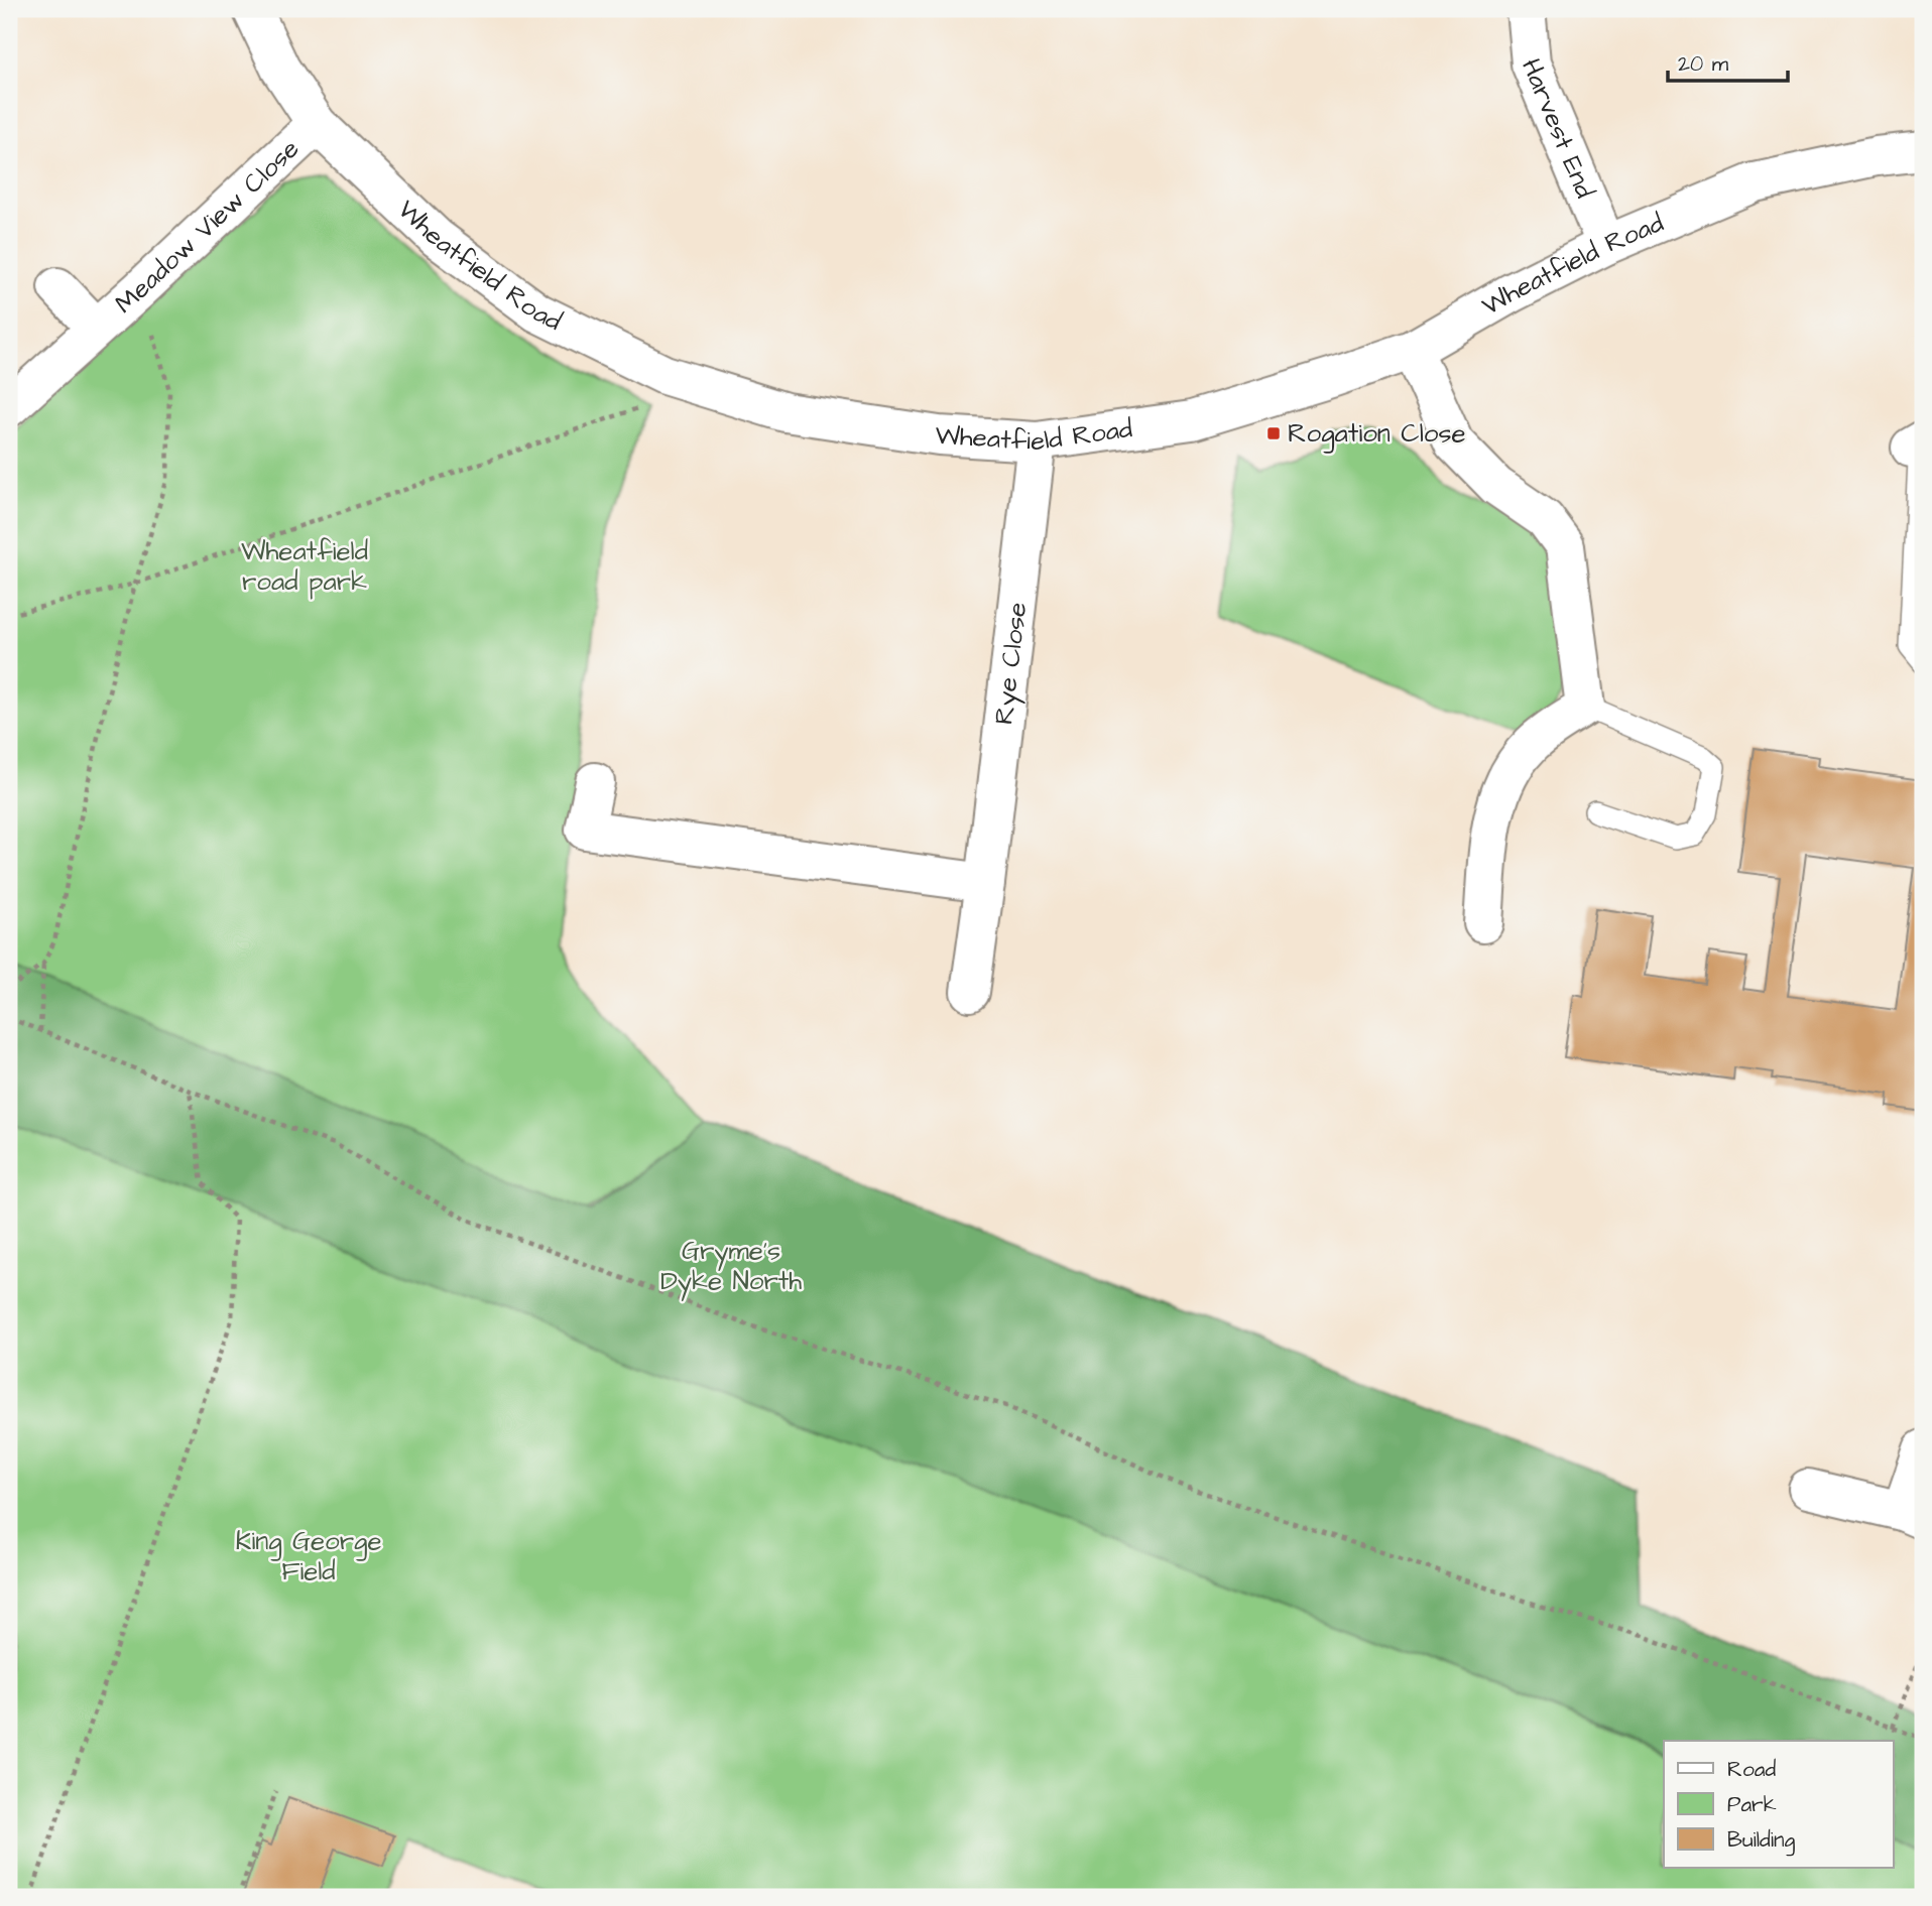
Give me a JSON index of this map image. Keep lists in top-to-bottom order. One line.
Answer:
{"streets":{"street":["Harvest End","Meadow View Close","Wheatfield Road","Rye Close"]},"crossings":[["Harvest End","Wheatfield Road"],["Meadow View Close","Wheatfield Road"],["Wheatfield Road","Rye Close"]],"parks":["Wheatfield road park","Gryme's Dyke North","King George Field"],"places":{"transit":["Rogation Close"]},"legend":["Road","Park","Building"],"scale_bar":"20 m"}
